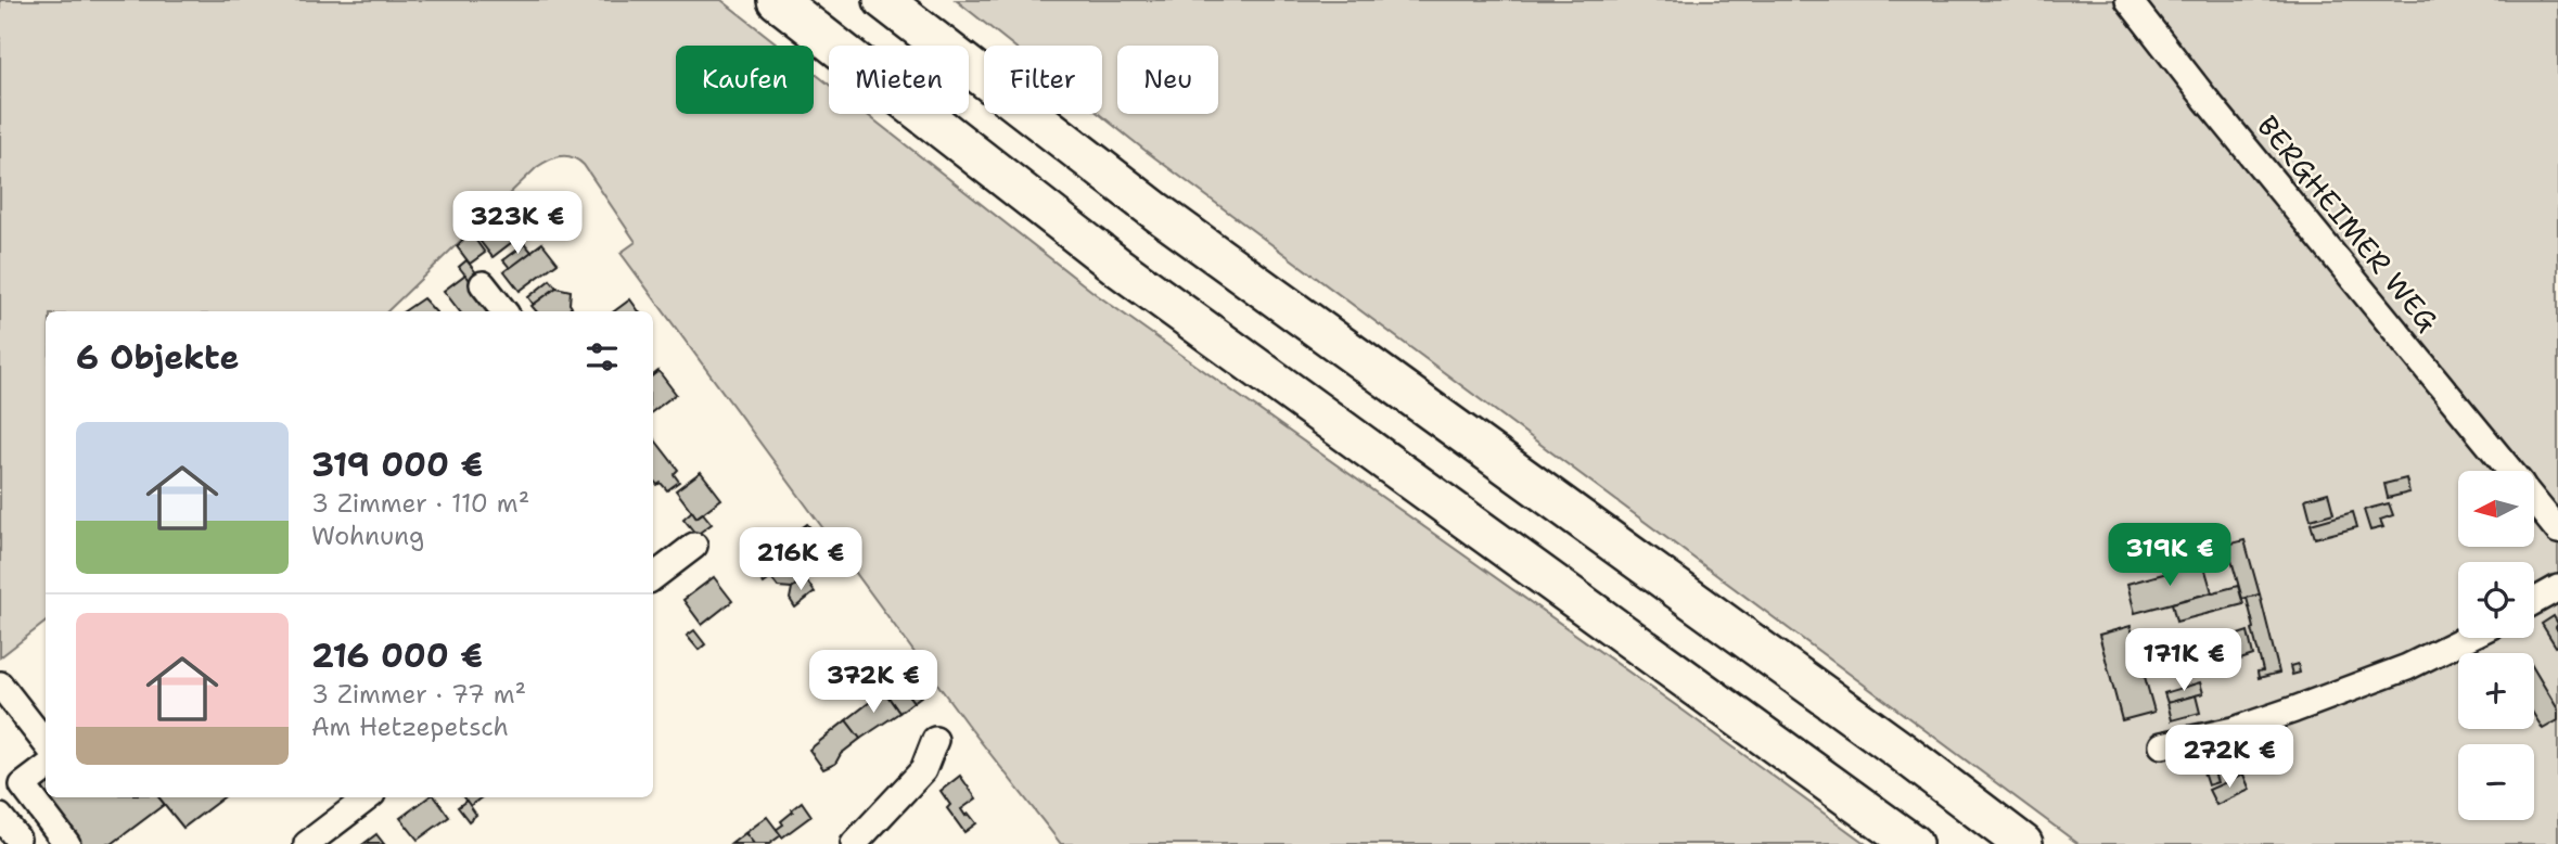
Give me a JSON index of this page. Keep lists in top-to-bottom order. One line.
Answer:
{"streets":{"street":["BERGHEIMER WEG"]},"north":"left","page":{"chip":["Kaufen","Mieten","Filter","Neu"],"price":["323K €","319K €","216K €","171K €","372K €","272K €"],"heading":"6 Objekte","list":[{"name":"319 000 €","note":"3 Zimmer · 110 m² · Wohnung"},{"name":"216 000 €","note":"3 Zimmer · 77 m² · Am Hetzepetsch"}],"map_buttons":["+","−"]}}
